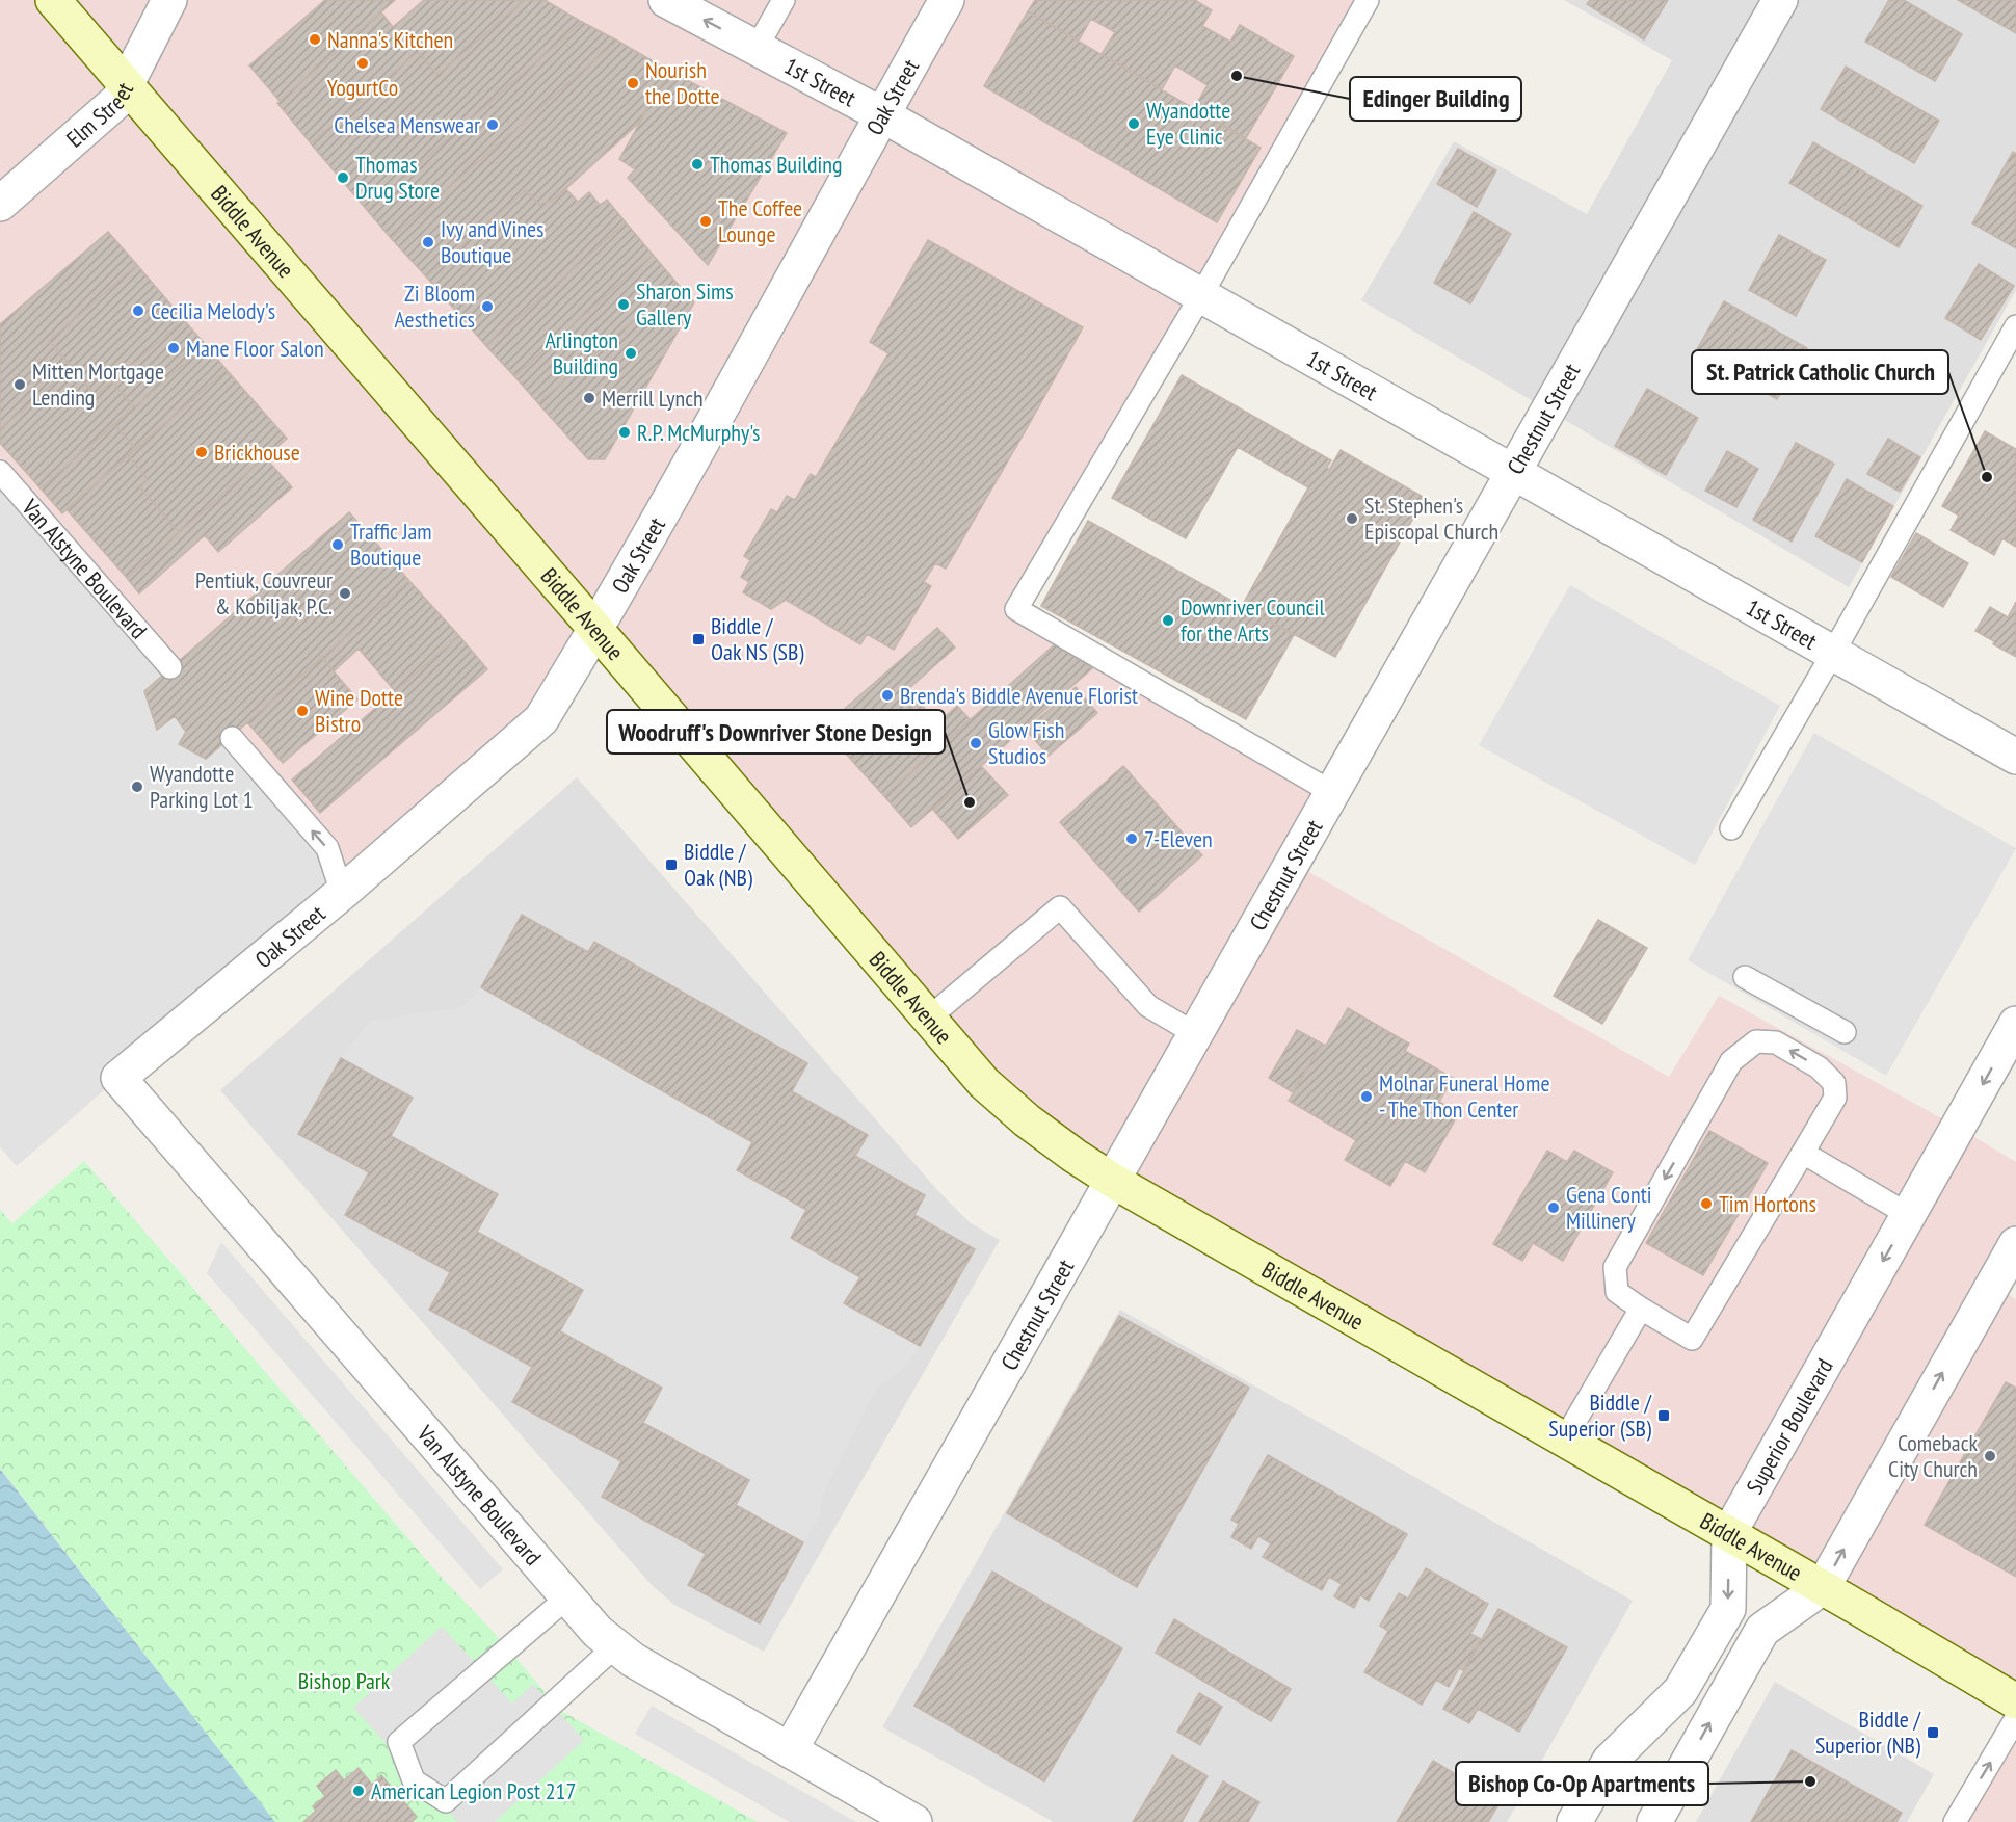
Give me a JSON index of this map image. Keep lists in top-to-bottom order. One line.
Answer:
{"streets":{"main road":["Biddle Avenue"],"street":["1st Street","Oak Street","Elm Street","Chestnut Street","Van Alstyne Boulevard","Superior Boulevard"]},"crossings":[["1st Street","Oak Street"],["1st Street","Chestnut Street"],["Oak Street","Biddle Avenue"],["Oak Street","Van Alstyne Boulevard"],["Elm Street","Biddle Avenue"],["Biddle Avenue","Chestnut Street"],["Biddle Avenue","Superior Boulevard"],["Chestnut Street","Van Alstyne Boulevard"]],"parks":["Bishop Park"],"places":{"other":["Nanna's Kitchen","YogurtCo","Edinger Building","Nourish the Dotte","Wyandotte Eye Clinic","Chelsea Menswear","Thomas Building","Thomas Drug Store","The Coffee Lounge","Ivy and Vines Boutique","Sharon Sims Gallery","Zi Bloom Aesthetics","Cecilia Melody's","Mane Floor Salon","Arlington Building","Mitten Mortgage Lending","Merrill Lynch","R.P. McMurphy's","Brickhouse","St. Patrick Catholic Church","St. Stephen's Episcopal Church","Traffic Jam Boutique","Pentiuk, Couvreur & Kobiljak, P.C.","Downriver Council for the Arts","Brenda's Biddle Avenue Florist","Wine Dotte Bistro","Glow Fish Studios","Wyandotte Parking Lot 1","Woodruff's Downriver Stone Design","7-Eleven","Molnar Funeral Home - The Thon Center","Tim Hortons","Gena Conti Millinery","Comeback City Church","Bishop Co-Op Apartments","American Legion Post 217"],"transit":["Biddle / Oak NS (SB)","Biddle / Oak (NB)","Biddle / Superior (SB)","Biddle / Superior (NB)"]}}
